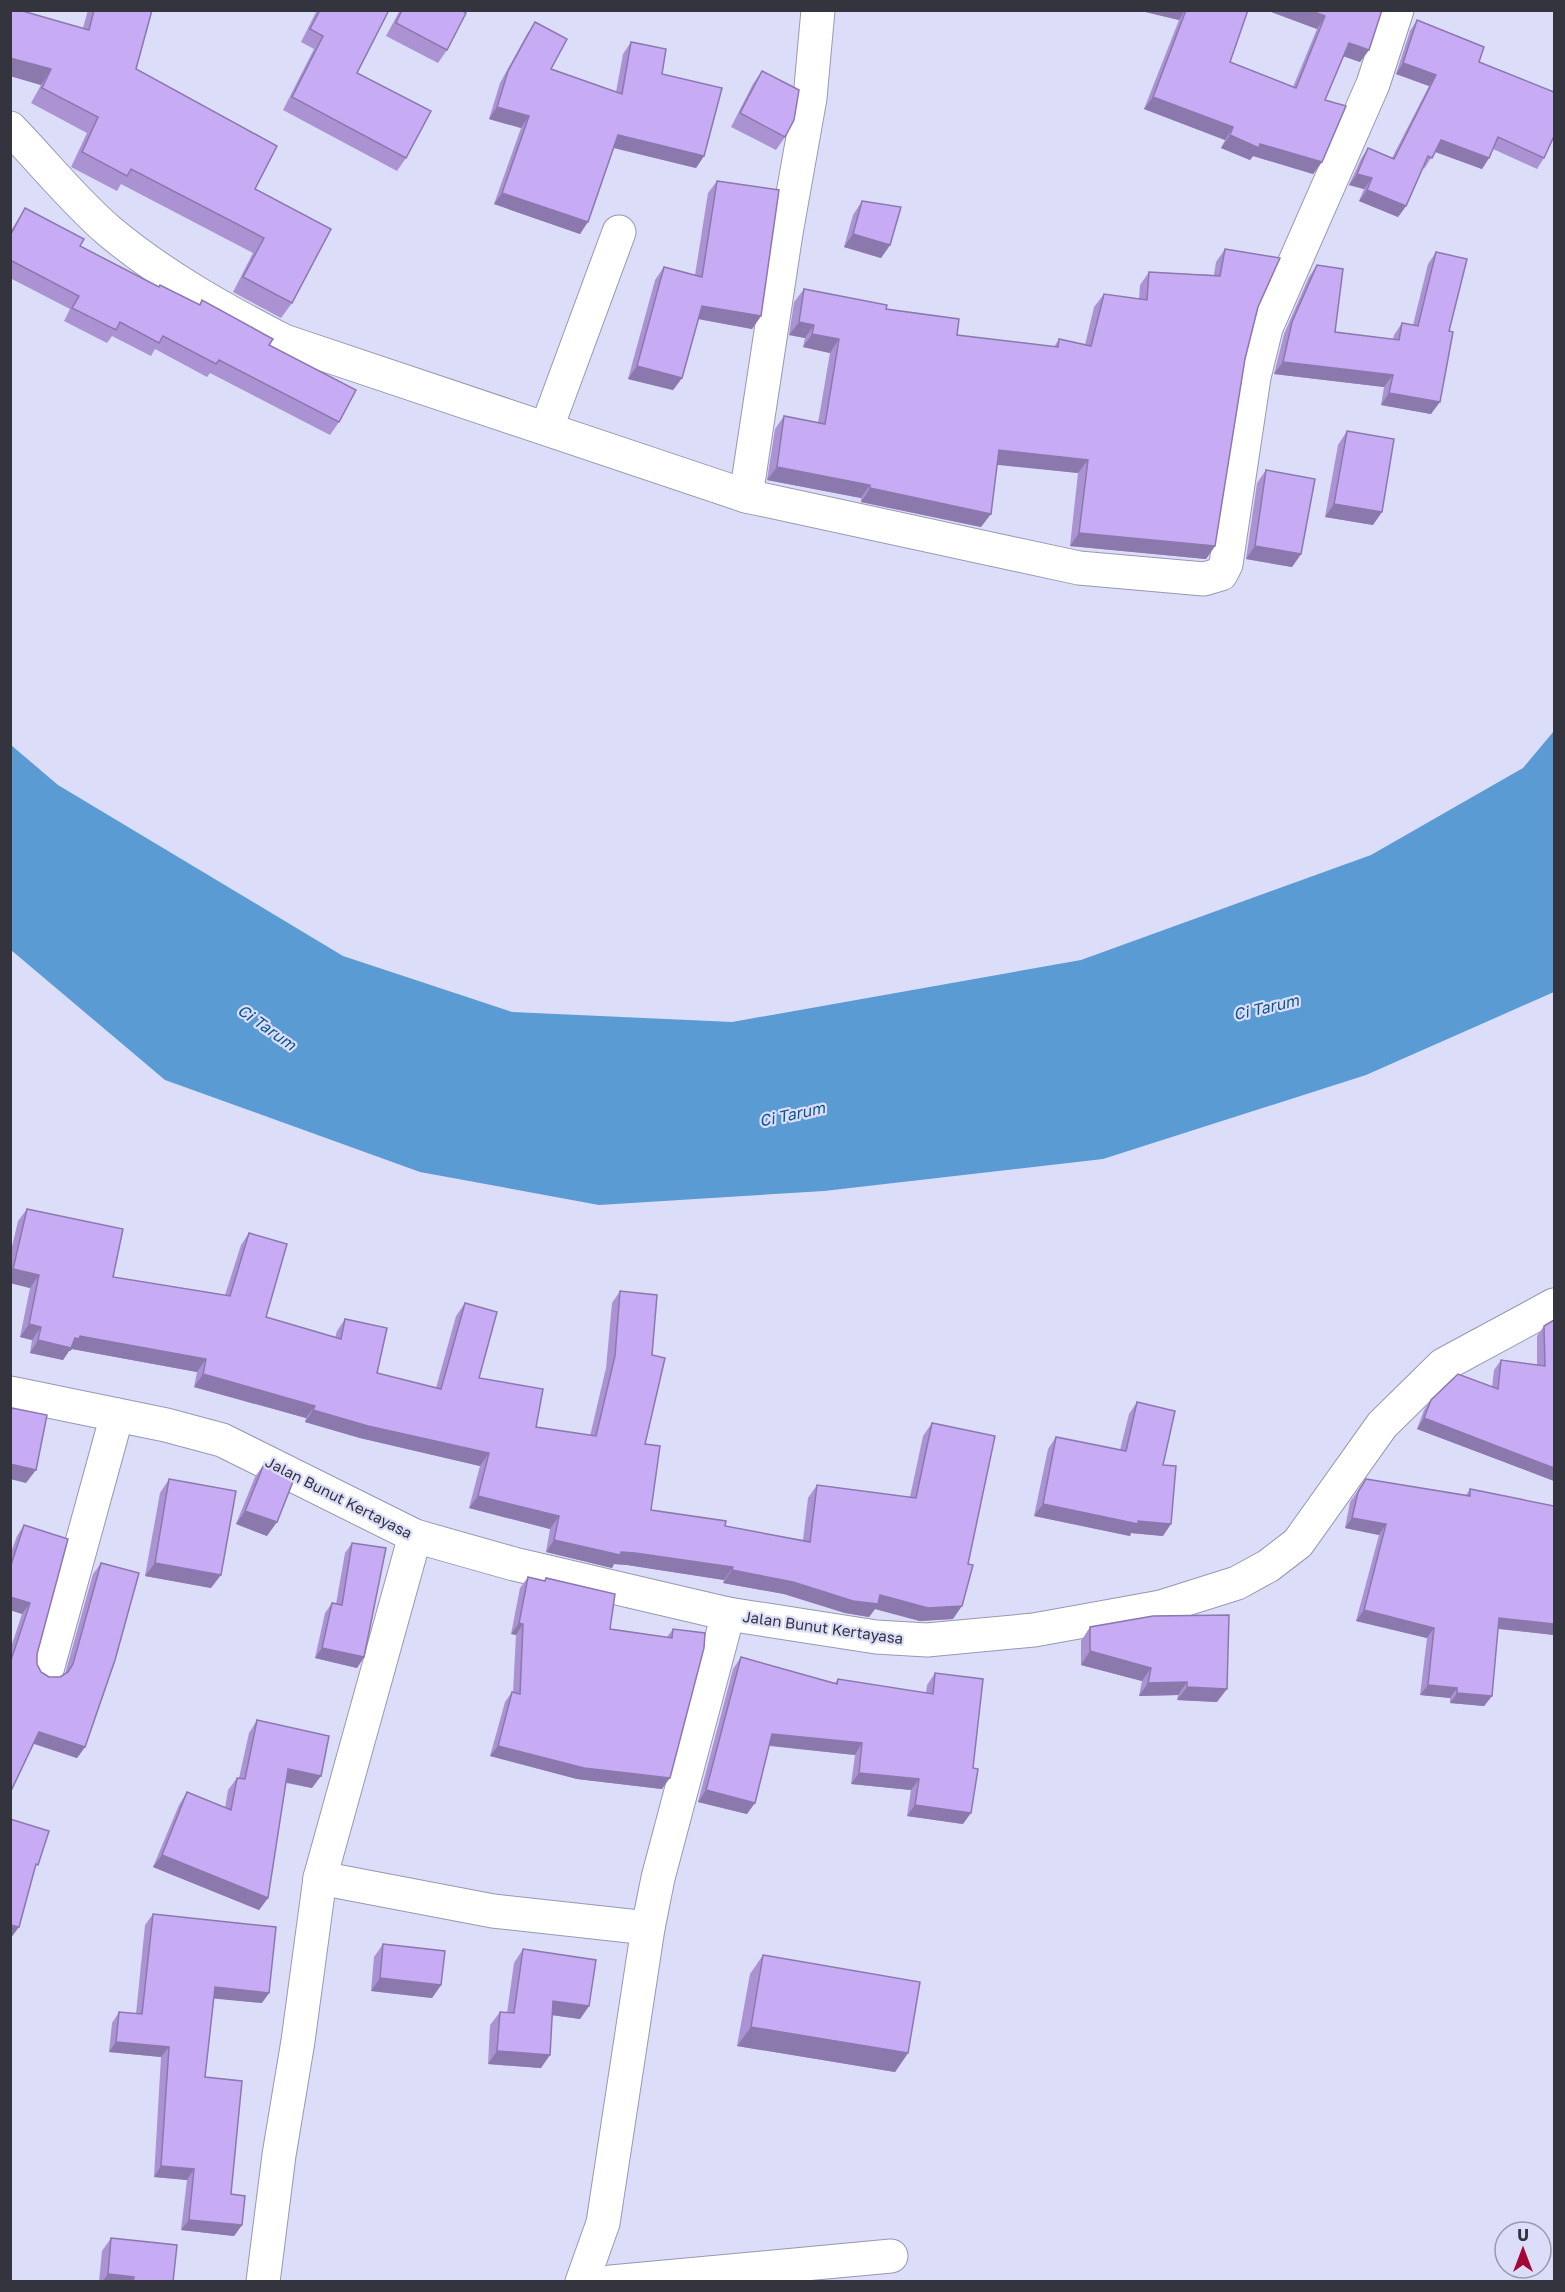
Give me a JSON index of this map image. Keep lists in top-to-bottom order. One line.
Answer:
{"streets":{"street":["Jalan Bunut Kertayasa"]},"water":["Ci Tarum"],"north":"top"}
